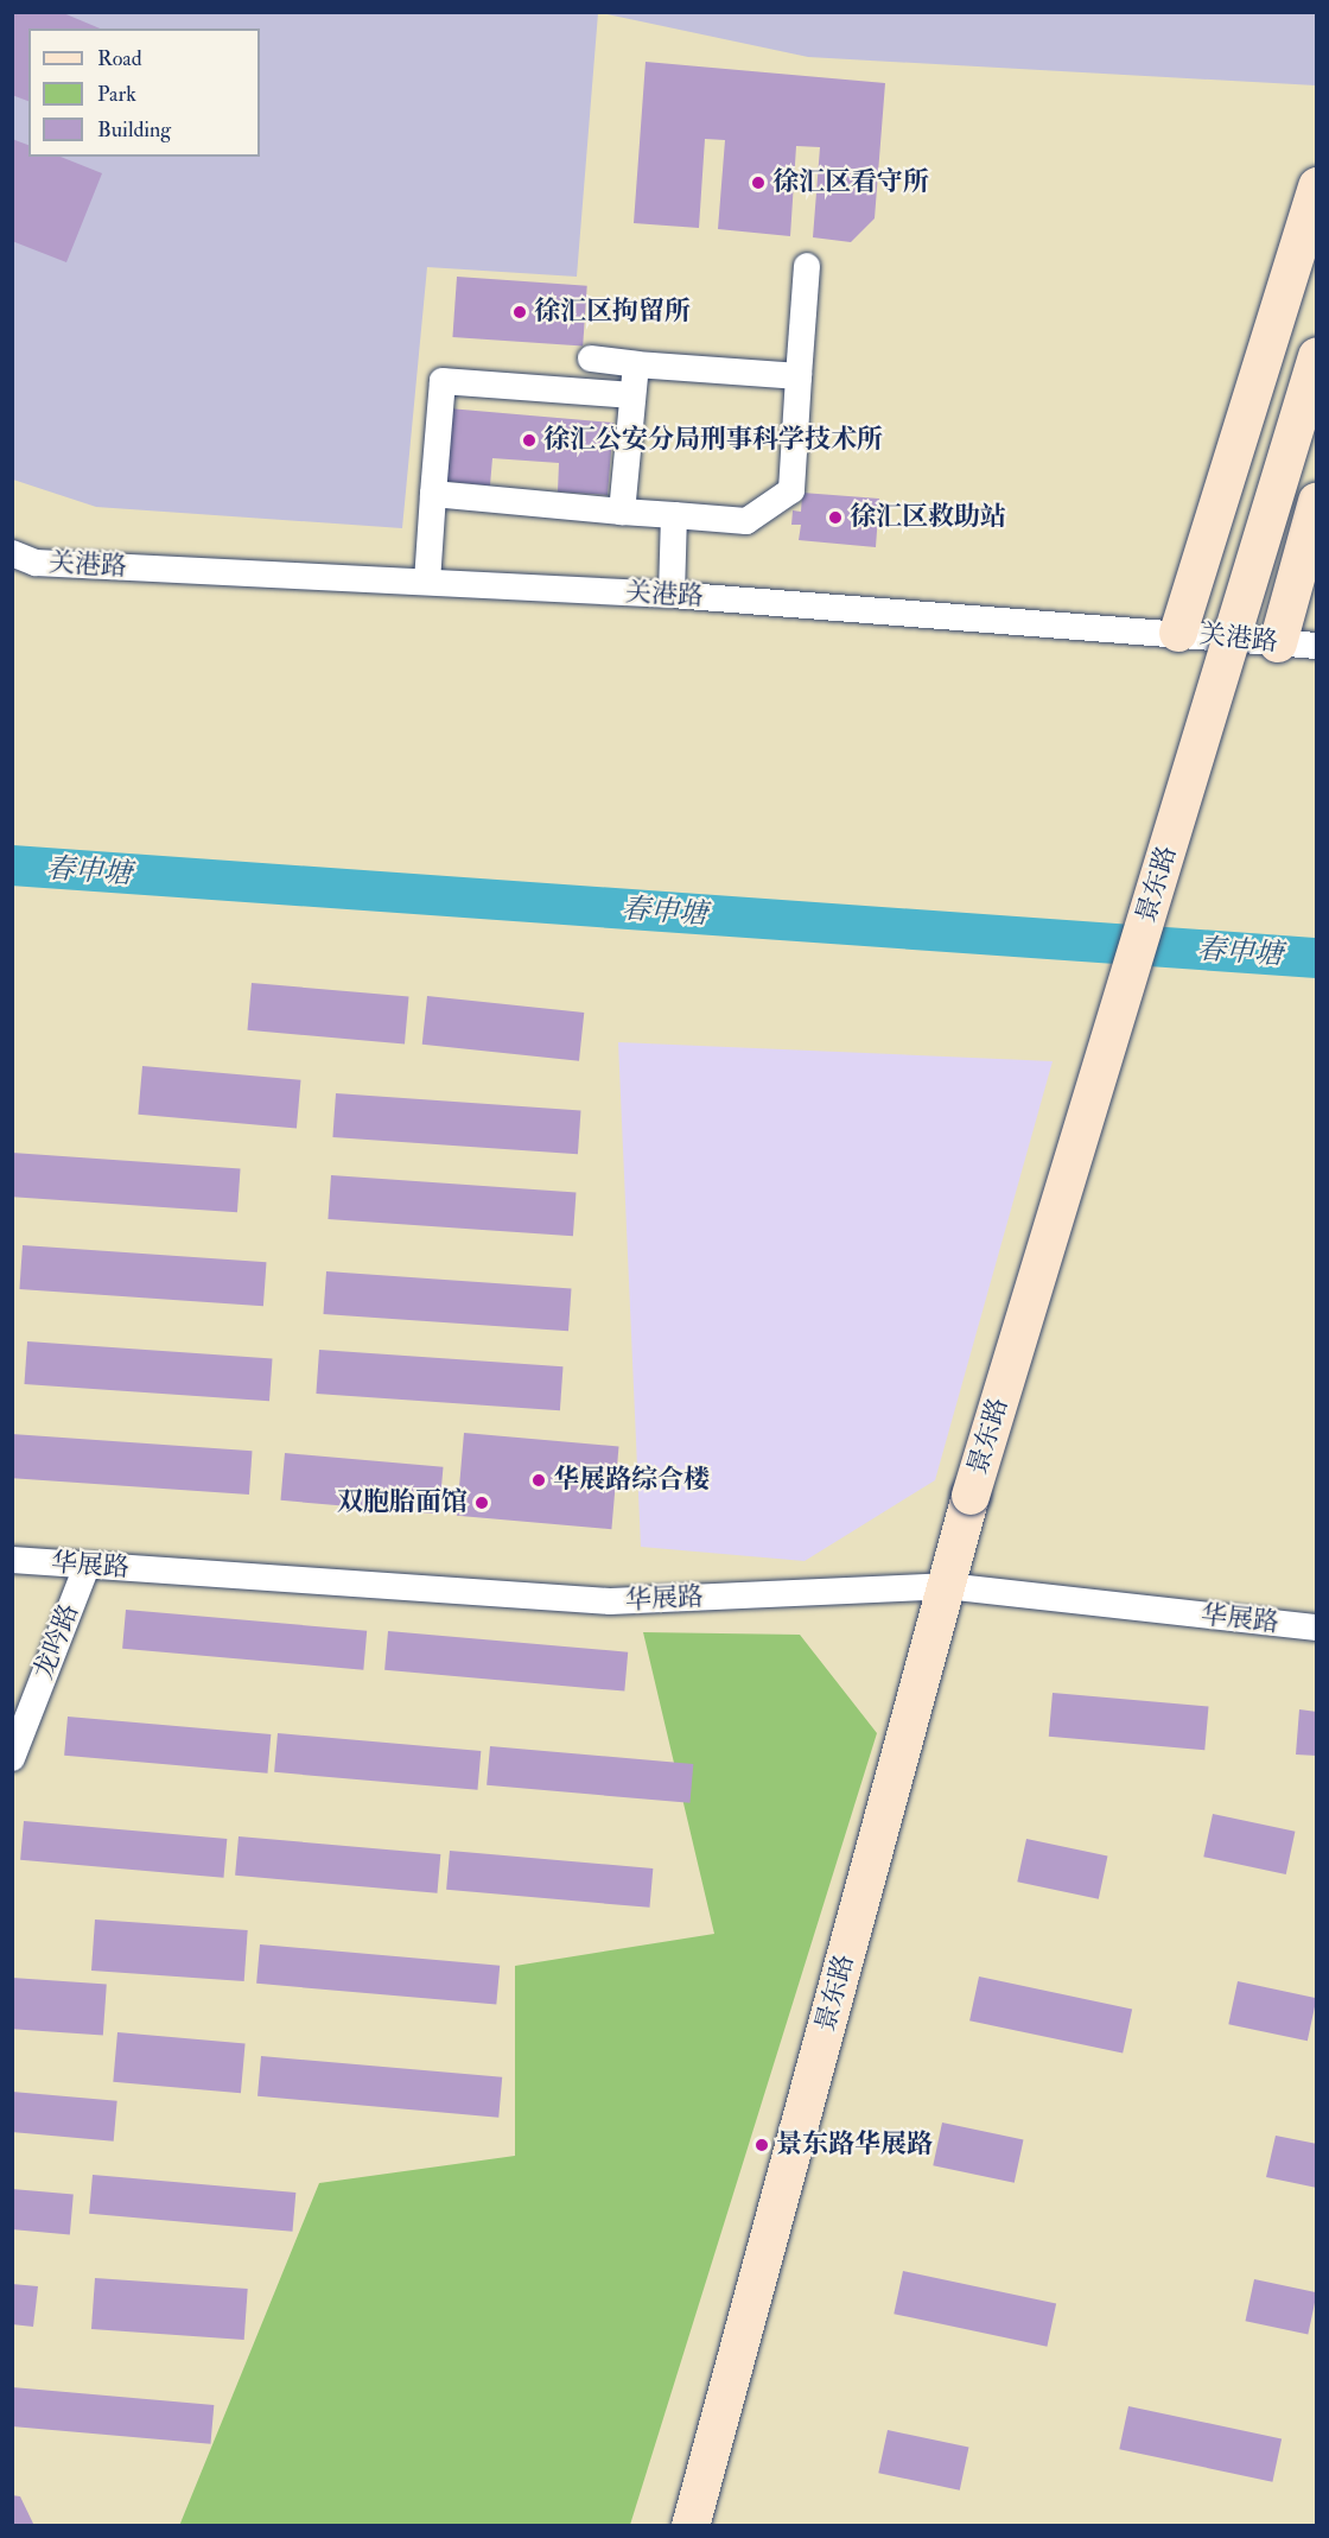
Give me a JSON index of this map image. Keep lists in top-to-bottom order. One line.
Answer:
{"streets":{"street":["关港路","景东路","华展路","龙吟路"]},"crossings":[["景东路","华展路"],["华展路","龙吟路"]],"water":["春申塘"],"places":["徐汇区看守所","徐汇区拘留所","徐汇公安分局刑事科学技术所","徐汇区救助站","华展路综合楼","双胞胎面馆","景东路华展路"],"legend":["Road","Park","Building"]}
